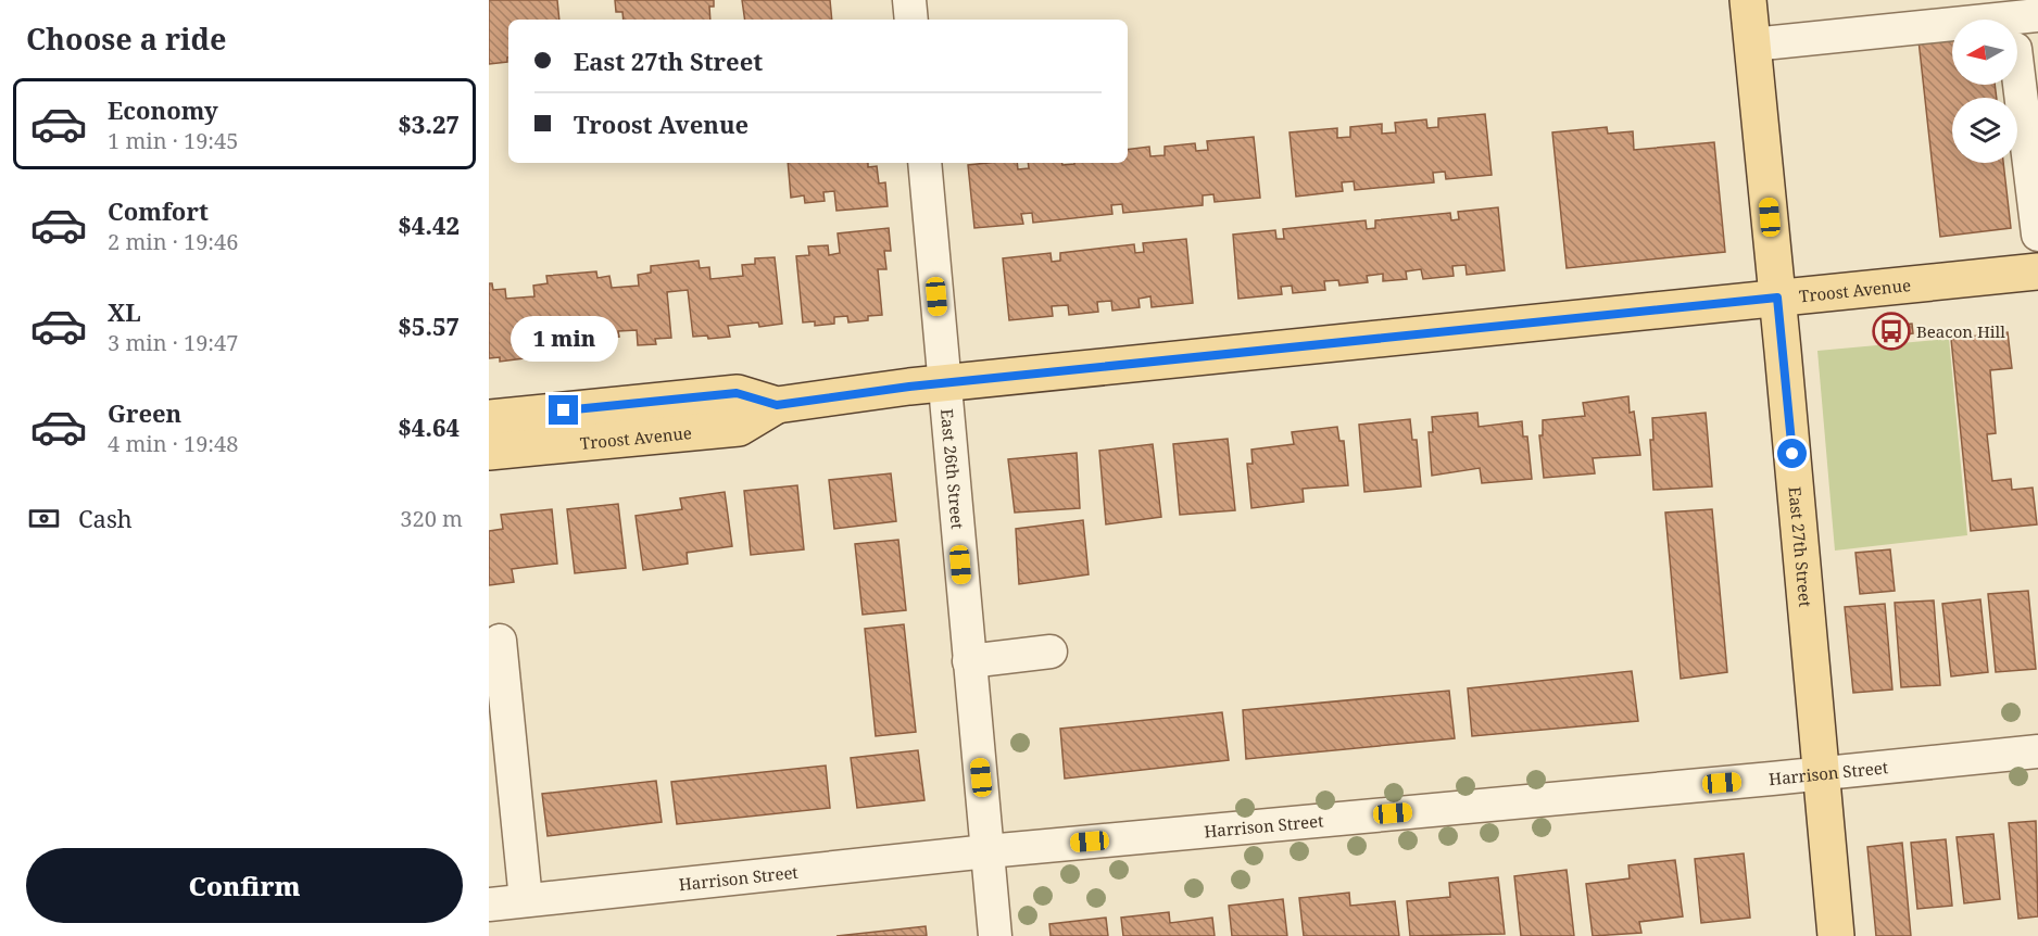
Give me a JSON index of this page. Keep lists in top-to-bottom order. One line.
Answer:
{"streets":{"main road":["Troost Avenue","East 27th Street"],"street":["East 26th Street","Harrison Street"]},"crossings":[["Troost Avenue","East 26th Street"],["Troost Avenue","East 27th Street"],["East 26th Street","Harrison Street"],["East 27th Street","Harrison Street"]],"places":{"bus stop":["Beacon Hill"]},"north":"left","page":{"heading":"Choose a ride","banner":["East 27th Street","Troost Avenue"],"list":[{"name":"Economy","note":"1 min · 19:45","value":"$3.27"},{"name":"Comfort","note":"2 min · 19:46","value":"$4.42"},{"name":"XL","note":"3 min · 19:47","value":"$5.57"},{"name":"Green","note":"4 min · 19:48","value":"$4.64"}],"bubble":"1 min","pay":["Cash","320 m"],"buttons":"Confirm"}}
